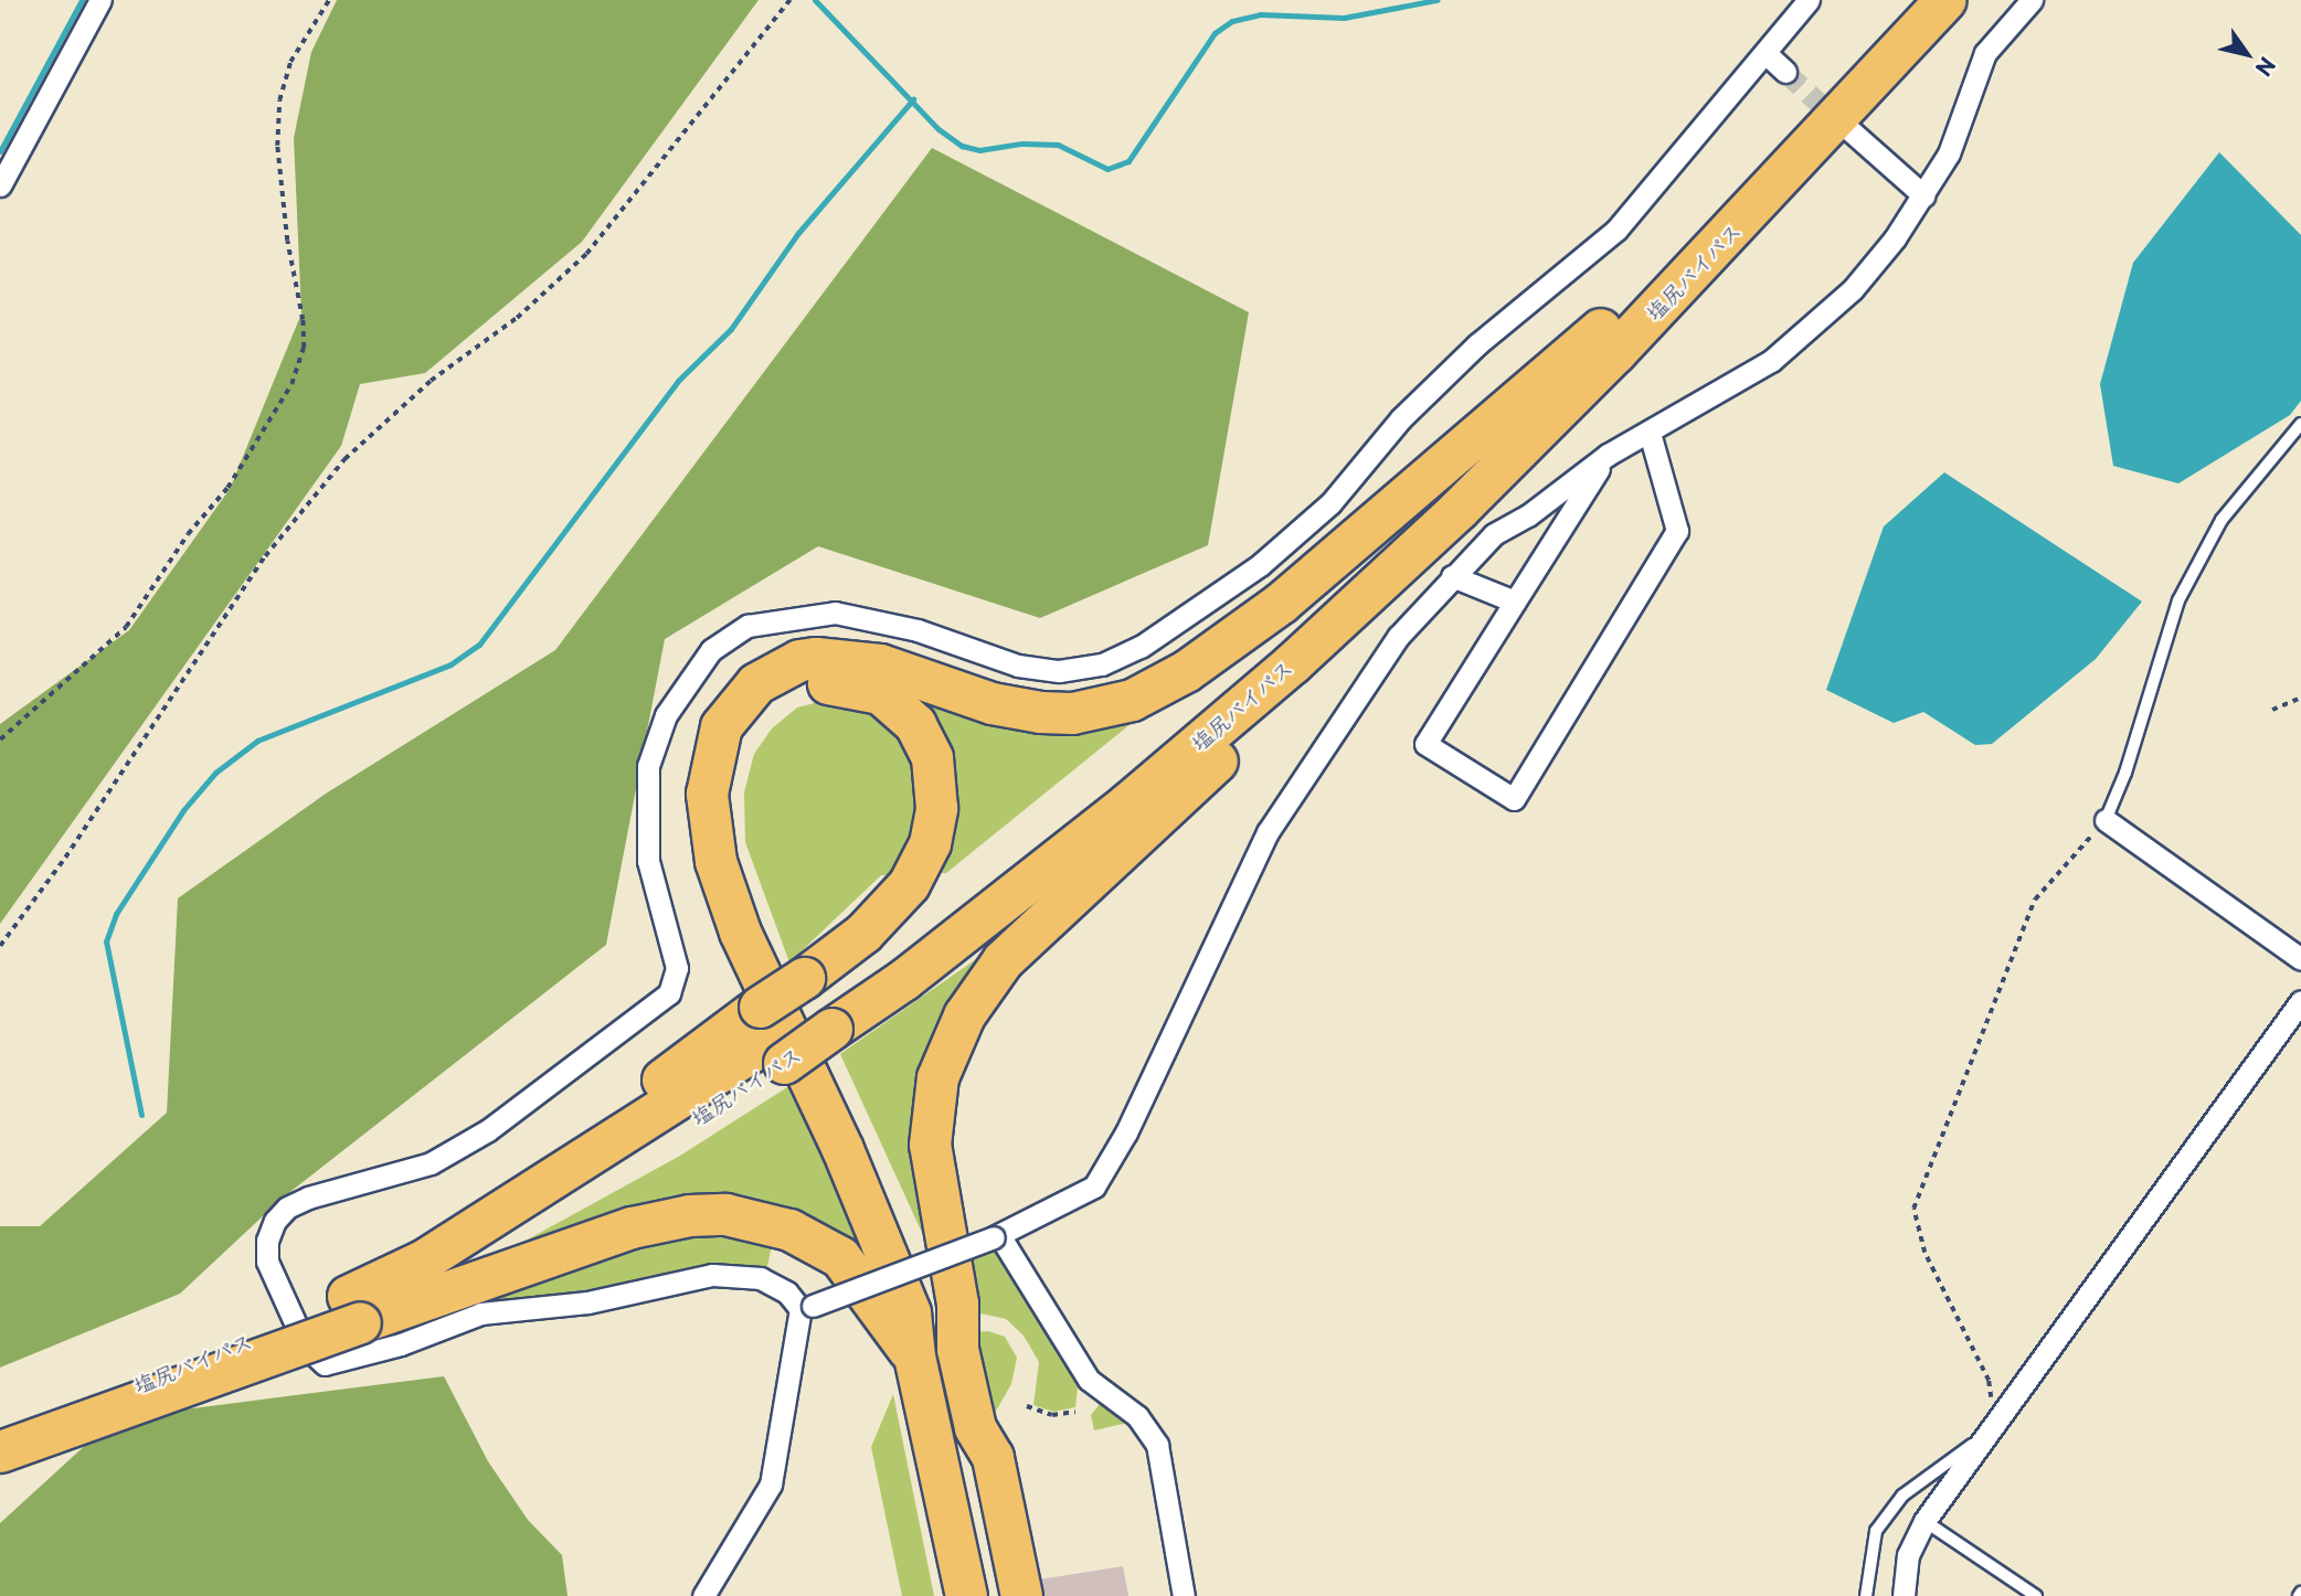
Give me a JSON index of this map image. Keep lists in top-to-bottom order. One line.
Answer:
{"streets":{"highway":["塩尻バイパス"]},"north":"bottom right"}
